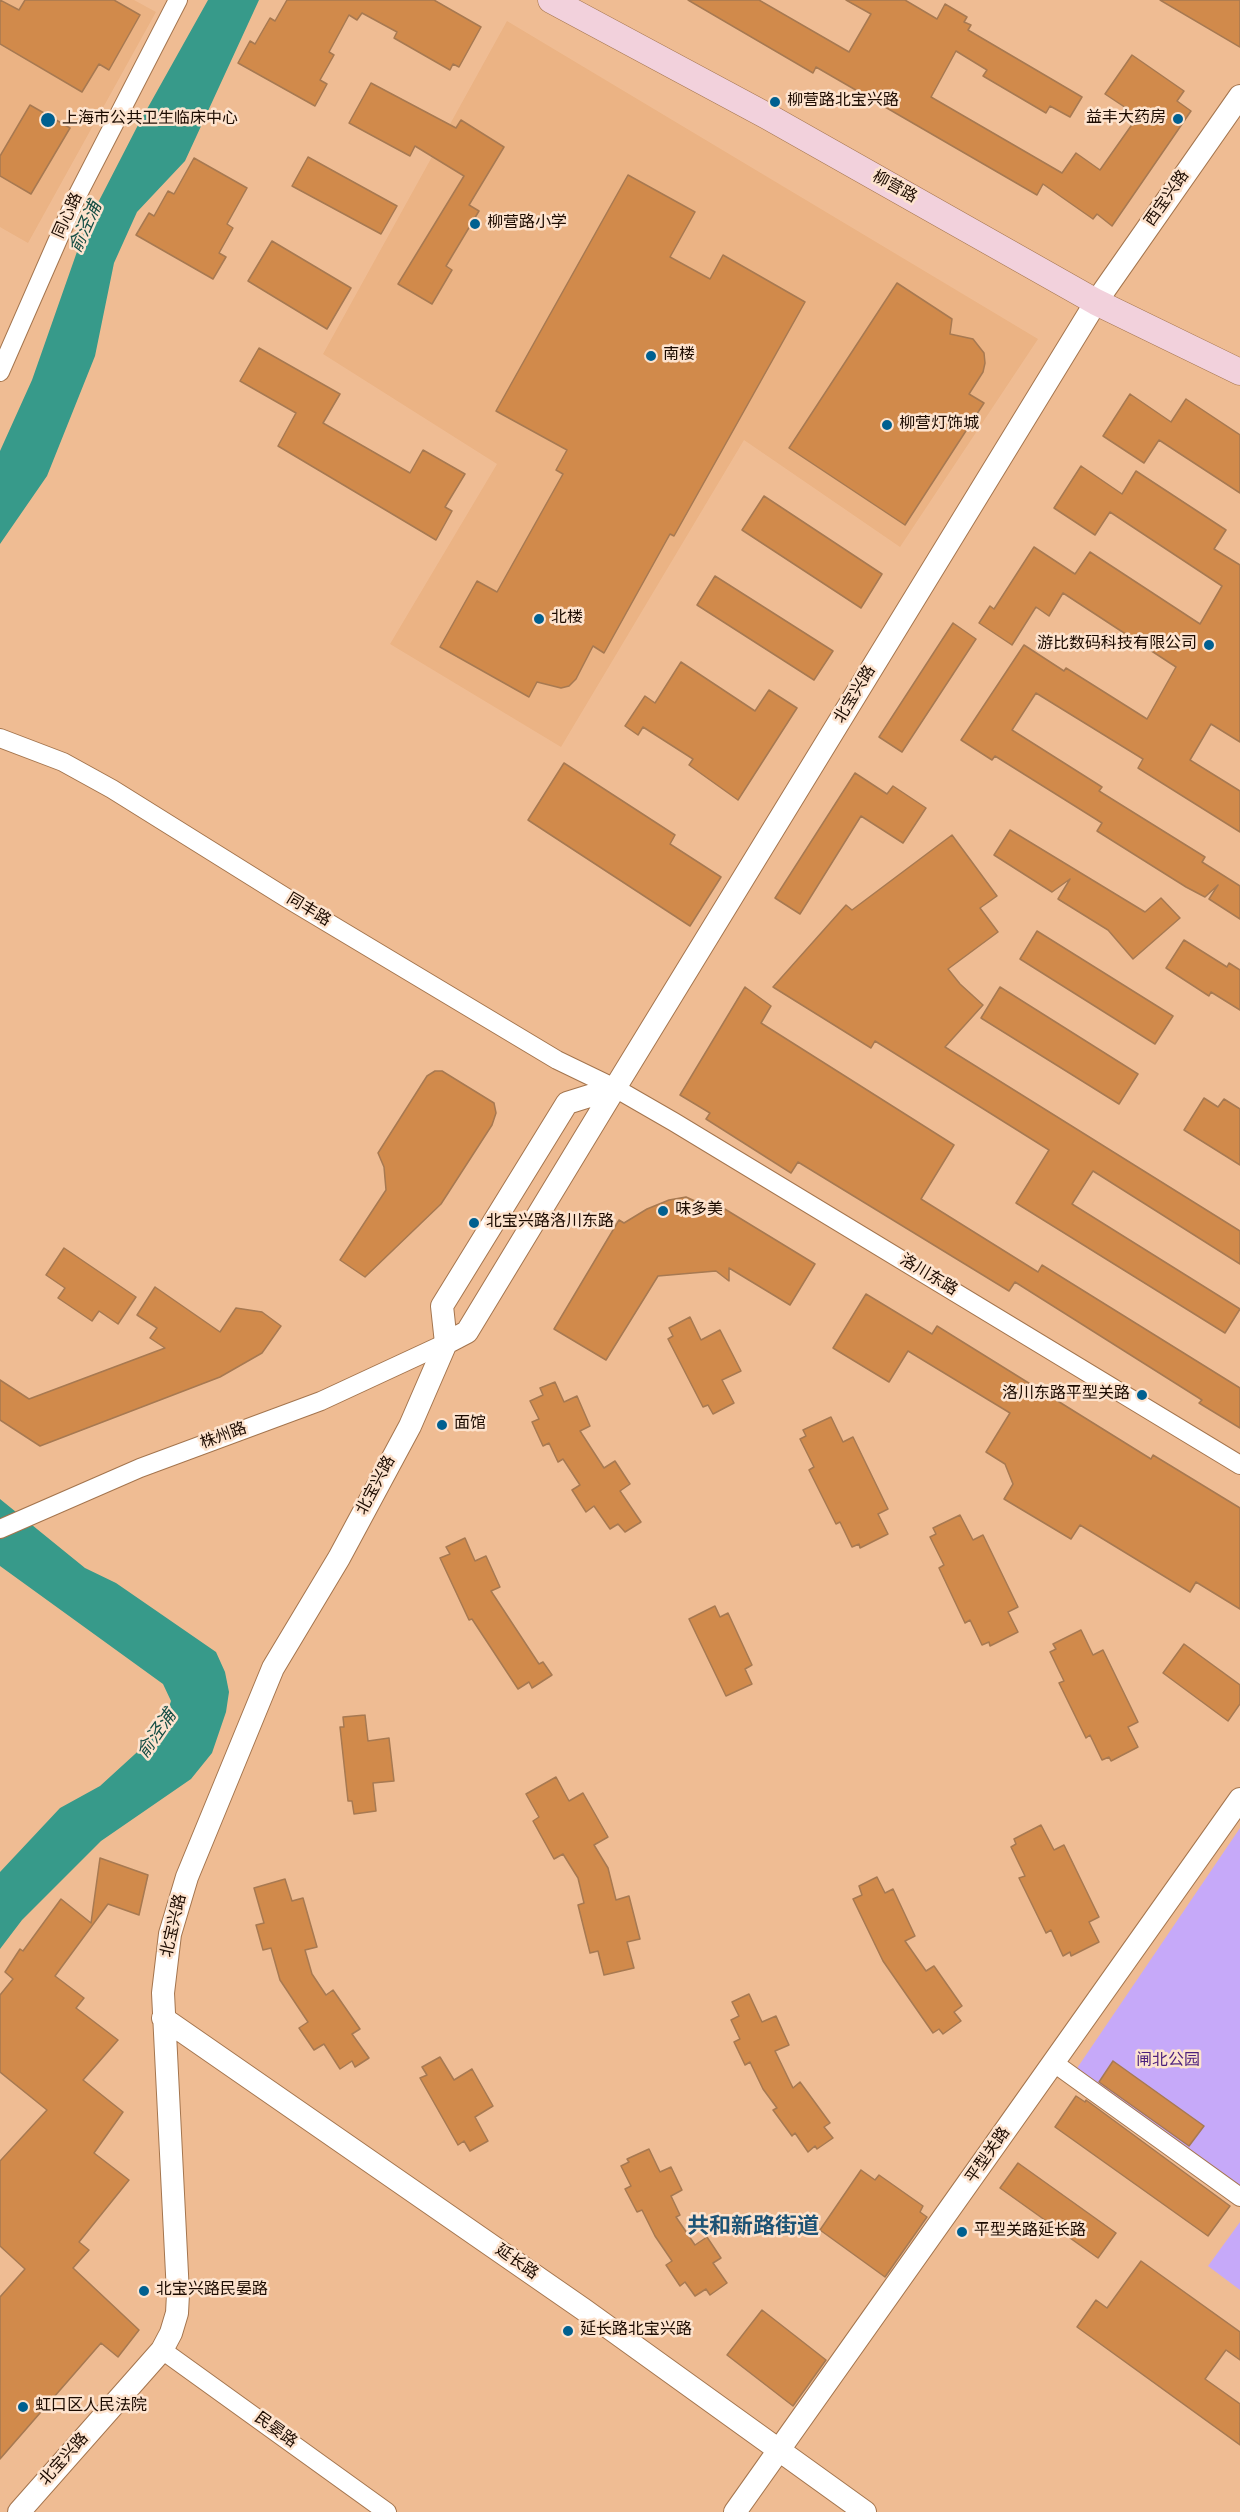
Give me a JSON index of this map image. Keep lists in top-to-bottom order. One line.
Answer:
{"streets":{"main road":["柳营路"],"street":["西宝兴路","同心路","北宝兴路","同丰路","洛川东路","株州路","平型关路","延长路","民晏路"]},"crossings":[["柳营路","西宝兴路"],["柳营路","北宝兴路"],["西宝兴路","北宝兴路"],["北宝兴路","同丰路"],["北宝兴路","洛川东路"],["北宝兴路","株州路"],["北宝兴路","延长路"],["北宝兴路","民晏路"],["同丰路","洛川东路"],["平型关路","延长路"]],"districts":["共和新路街道"],"water":["俞泾浦"],"parks":["闸北公园"],"places":["柳营路北宝兴路","益丰大药房","上海市公共卫生临床中心","柳营路小学","南楼","柳营灯饰城","北楼","游比数码科技有限公司","味多美","北宝兴路洛川东路","洛川东路平型关路","面馆","平型关路延长路","北宝兴路民晏路","延长路北宝兴路","虹口区人民法院"]}
